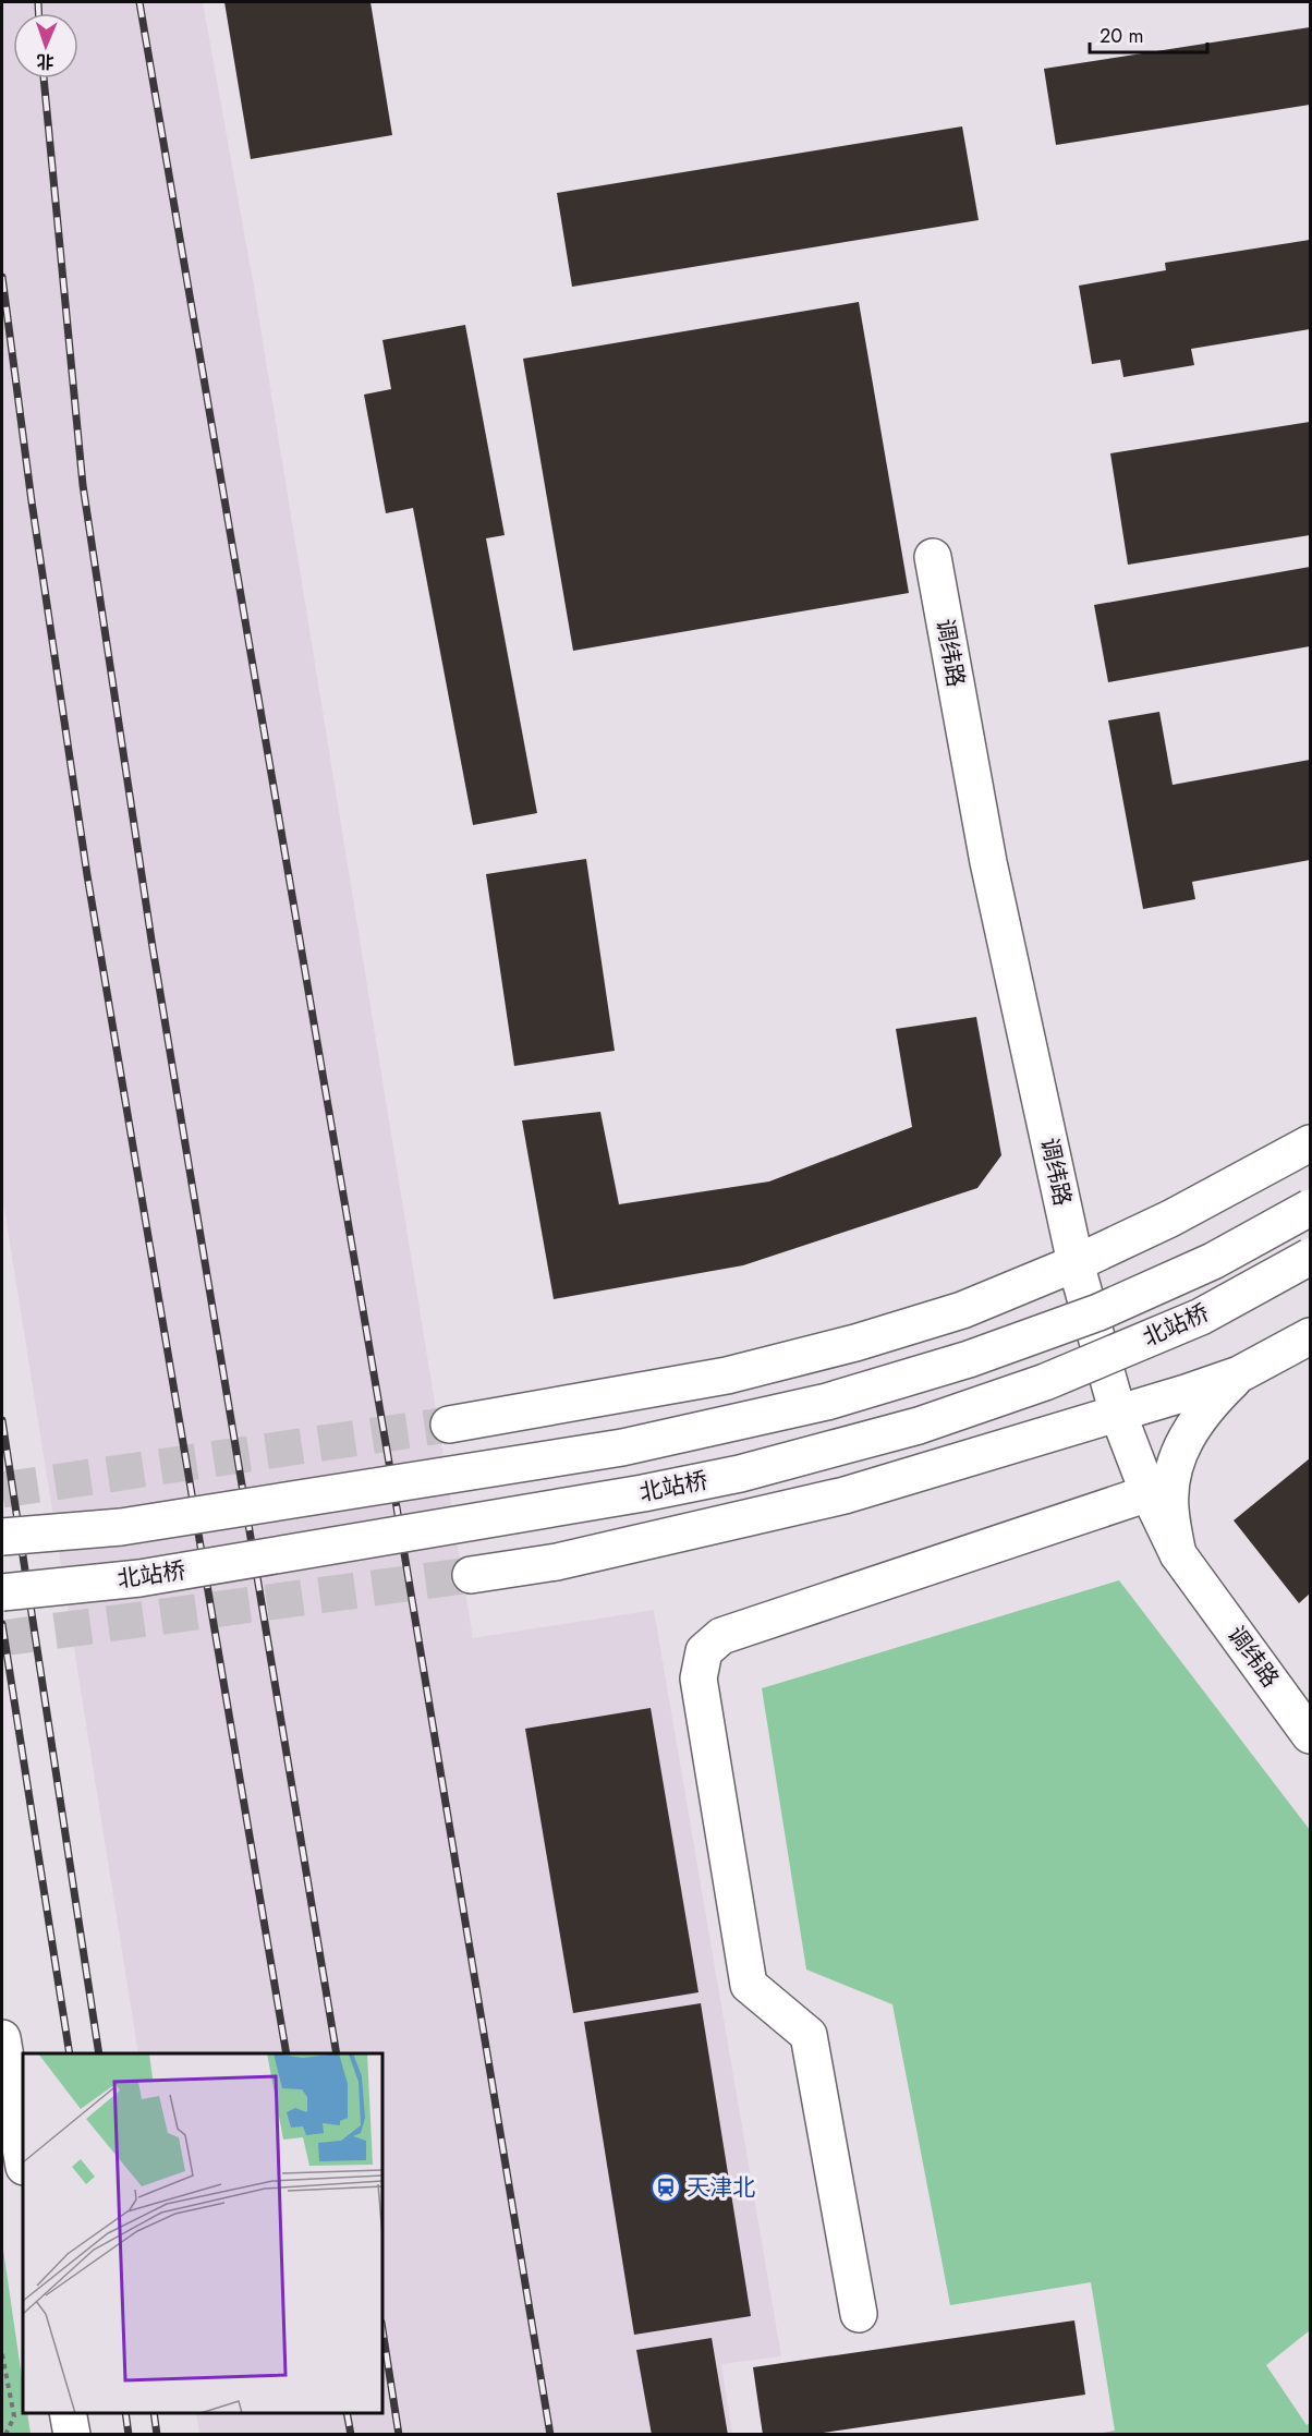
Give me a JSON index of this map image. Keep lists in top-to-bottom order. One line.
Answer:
{"streets":{"main road":["调纬路","北站桥"]},"places":{"station":["天津北"]},"scale_bar":"20 m","north":"bottom"}
